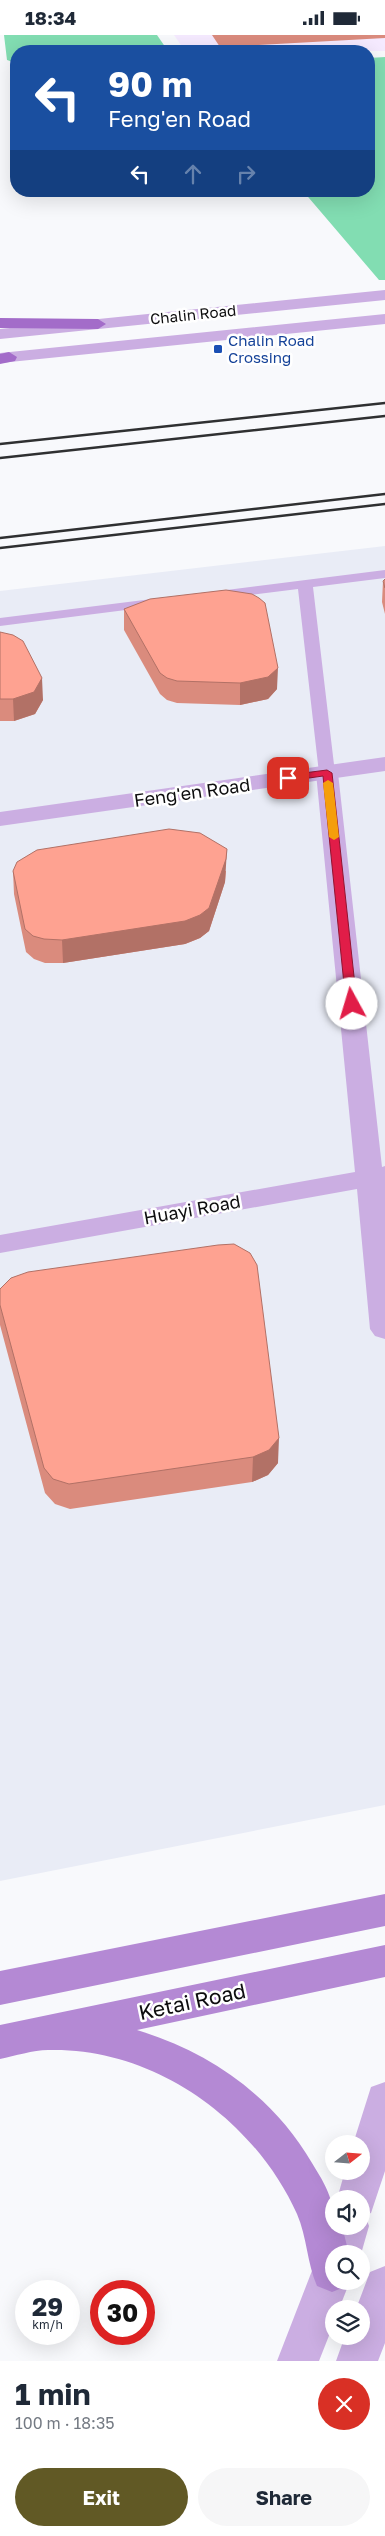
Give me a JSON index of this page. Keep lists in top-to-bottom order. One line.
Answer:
{"streets":{"main road":["Ketai Road"],"street":["Chalin Road","Feng'en Road","Huayi Road"]},"places":{"transit":["Chalin Road Crossing"]},"north":"right","page":{"status":"18:34","turn":["90 m","Feng'en Road"],"speed":"29 km/h","limit":"30","heading":["1 min","100 m · 18:35"],"buttons":["Exit","Share"]}}
